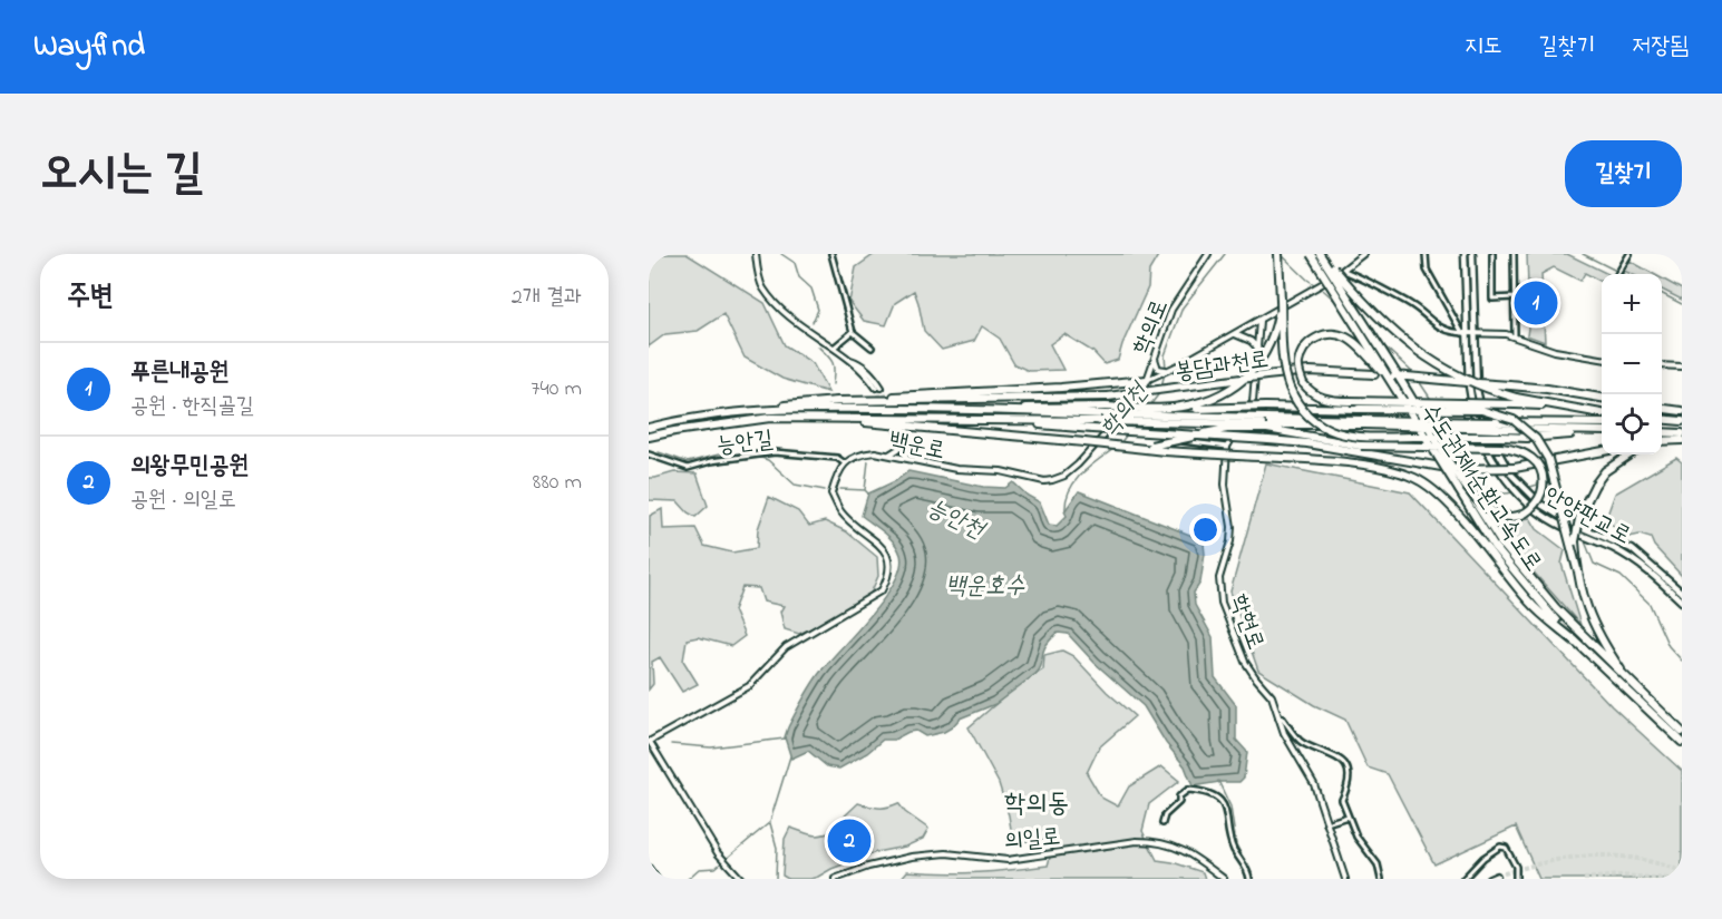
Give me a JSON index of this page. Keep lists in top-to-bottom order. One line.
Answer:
{"streets":{"highway":["봉담과천로","수도권제1순환고속도로"],"main road":["학의로","백운로","안양판교로","학현로","의일로"],"street":["능안길"]},"crossings":[["학의로","백운로"],["능안길","백운로"]],"districts":["학의동"],"water":["학의천","능안천","백운호수"],"page":{"header":"Wayfind","nav":["지도","길찾기","저장됨"],"title":"오시는 길","buttons":"길찾기","heading":["주변","2개 결과"],"map_buttons":["+","−"],"pins":["1","2"],"list":[{"mark":"1","name":"푸른내공원","note":"공원 · 한직골길","value":"740 m"},{"mark":"2","name":"의왕무민공원","note":"공원 · 의일로","value":"880 m"}]}}
